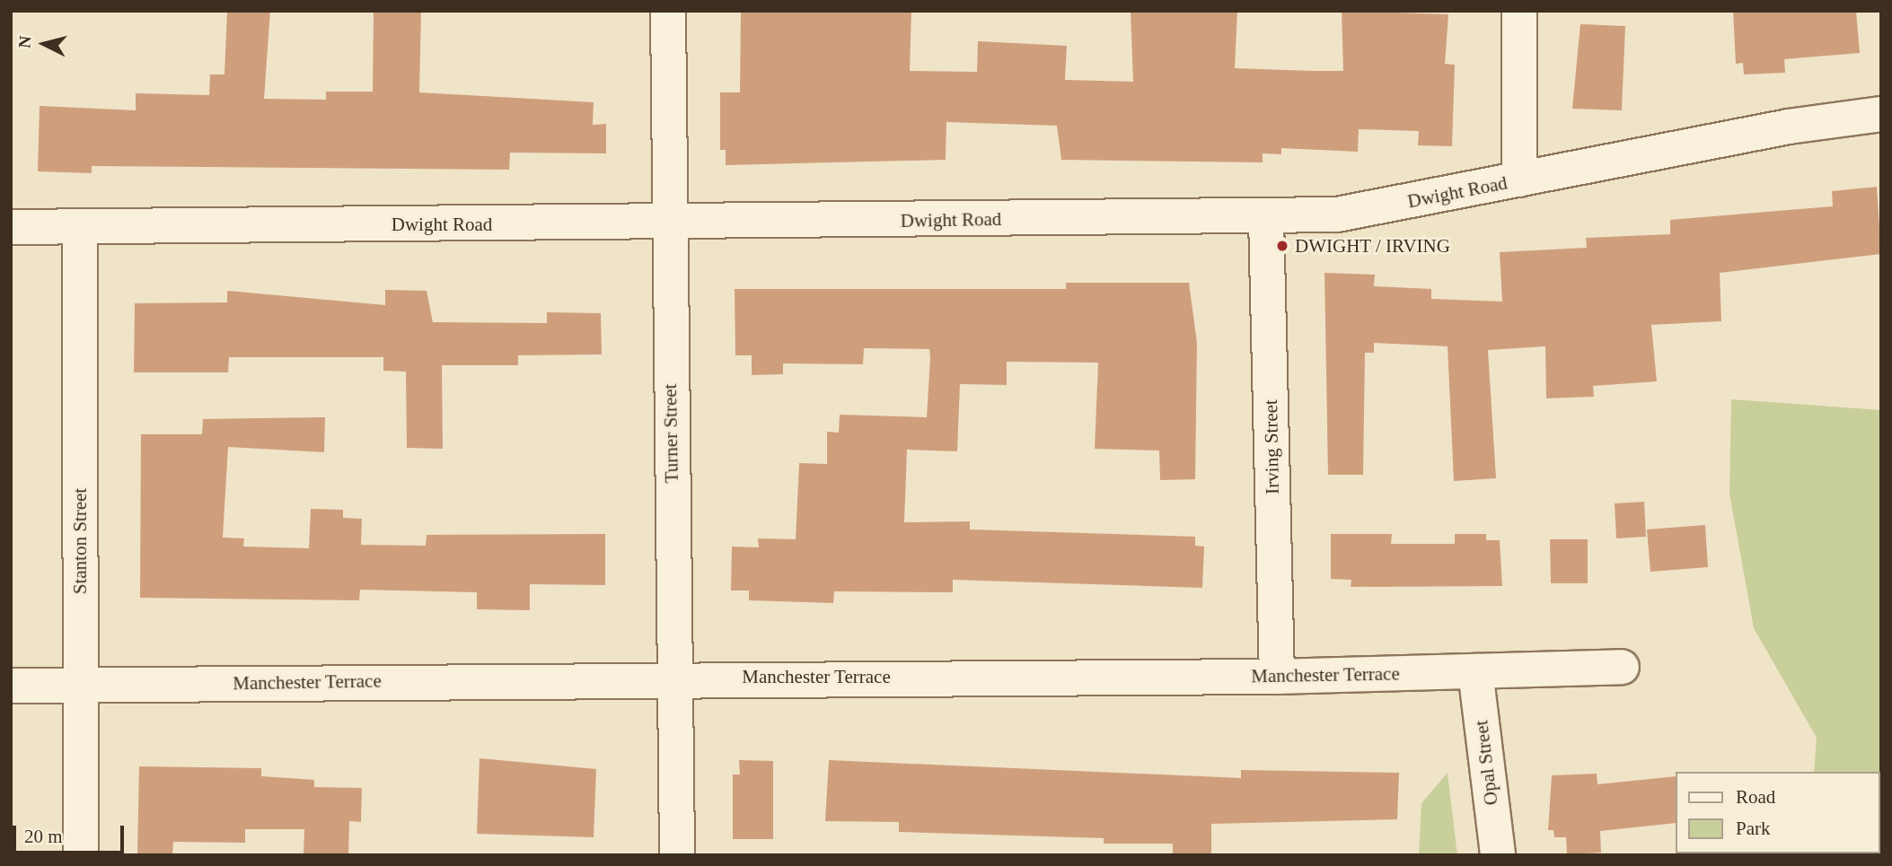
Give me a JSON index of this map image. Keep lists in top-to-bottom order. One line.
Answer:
{"streets":{"street":["Dwight Road","Turner Street","Irving Street","Stanton Street","Manchester Terrace","Opal Street"]},"crossings":[["Dwight Road","Turner Street"],["Dwight Road","Irving Street"],["Dwight Road","Stanton Street"],["Turner Street","Manchester Terrace"],["Irving Street","Manchester Terrace"],["Stanton Street","Manchester Terrace"],["Manchester Terrace","Opal Street"]],"places":["DWIGHT / IRVING"],"legend":["Road","Park"],"scale_bar":"20 m","north":"left"}
